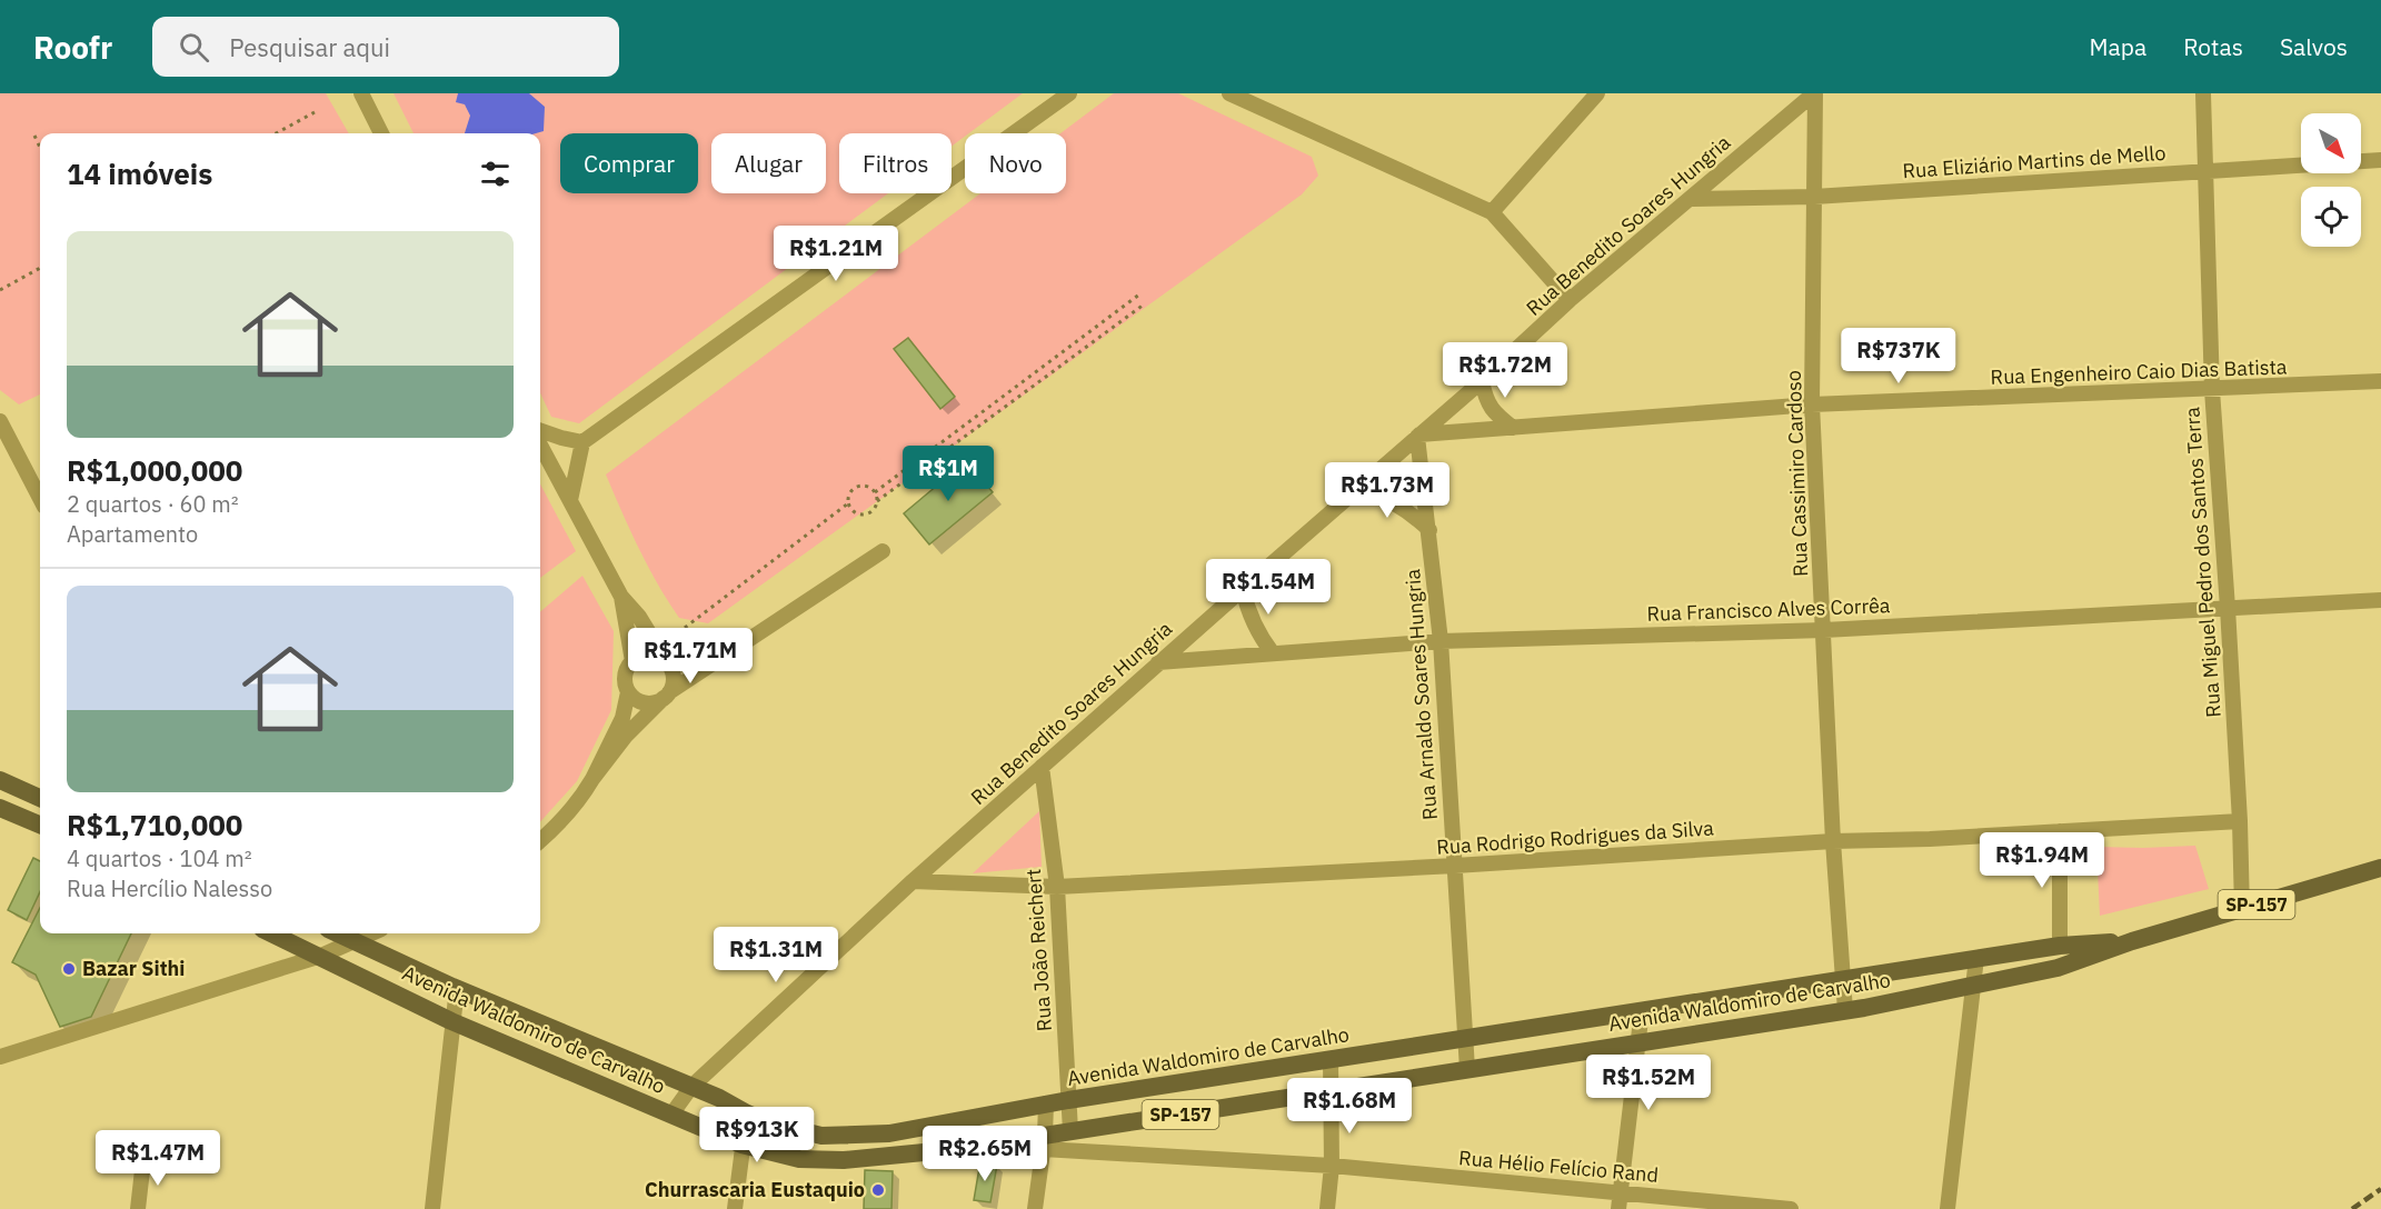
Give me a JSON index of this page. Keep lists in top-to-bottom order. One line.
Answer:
{"streets":{"main road":["SP-157","Avenida Waldomiro de Carvalho"],"street":["Rua Eliziário Martins de Mello","Rua Benedito Soares Hungria","Rua Engenheiro Caio Dias Batista","Rua Cassimiro Cardoso","Rua Miguel Pedro dos Santos Terra","Rua Francisco Alves Corrêa","Rua Arnaldo Soares Hungria","Rua Rodrigo Rodrigues da Silva","Rua João Reichert","Rua Hélio Felício Rand"]},"crossings":[["Rua Eliziário Martins de Mello","Rua Benedito Soares Hungria"],["Rua Eliziário Martins de Mello","Rua Cassimiro Cardoso"],["Rua Eliziário Martins de Mello","Rua Miguel Pedro dos Santos Terra"],["Rua Benedito Soares Hungria","Rua Engenheiro Caio Dias Batista"],["Rua Benedito Soares Hungria","Rua Cassimiro Cardoso"],["Rua Benedito Soares Hungria","Rua Francisco Alves Corrêa"],["Rua Benedito Soares Hungria","Rua Arnaldo Soares Hungria"],["Rua Benedito Soares Hungria","Rua Rodrigo Rodrigues da Silva"],["Rua Benedito Soares Hungria","Rua João Reichert"],["Rua Benedito Soares Hungria","Avenida Waldomiro de Carvalho"],["Rua Engenheiro Caio Dias Batista","Rua Cassimiro Cardoso"],["Rua Engenheiro Caio Dias Batista","Rua Miguel Pedro dos Santos Terra"],["Rua Engenheiro Caio Dias Batista","Rua Arnaldo Soares Hungria"],["Rua Cassimiro Cardoso","Rua Francisco Alves Corrêa"],["Rua Cassimiro Cardoso","Rua Rodrigo Rodrigues da Silva"],["Rua Cassimiro Cardoso","Avenida Waldomiro de Carvalho"],["Rua Miguel Pedro dos Santos Terra","Rua Francisco Alves Corrêa"],["Rua Miguel Pedro dos Santos Terra","Rua Rodrigo Rodrigues da Silva"],["Rua Miguel Pedro dos Santos Terra","Avenida Waldomiro de Carvalho"],["Rua Francisco Alves Corrêa","Rua Arnaldo Soares Hungria"],["Rua Arnaldo Soares Hungria","Rua Rodrigo Rodrigues da Silva"],["Rua Arnaldo Soares Hungria","Avenida Waldomiro de Carvalho"],["Rua Rodrigo Rodrigues da Silva","Rua João Reichert"],["Rua João Reichert","Avenida Waldomiro de Carvalho"],["Avenida Waldomiro de Carvalho","Rua Hélio Felício Rand"]],"places":["Bazar Sithi","Churrascaria Eustaquio"],"north":"bottom right","page":{"header":"Roofr","search":"Pesquisar aqui","nav":["Mapa","Rotas","Salvos"],"chip":["Comprar","Alugar","Filtros","Novo"],"heading":"14 imóveis","list":[{"name":"R$1,000,000","note":"2 quartos · 60 m² · Apartamento"},{"name":"R$1,710,000","note":"4 quartos · 104 m² · Rua Hercílio Nalesso"}],"price":["R$1.21M","R$737K","R$1.72M","R$1M","R$1.73M","R$1.54M","R$1.71M","R$1.94M","R$1.31M","R$1.52M","R$1.68M","R$913K","R$2.65M","R$1.47M"]}}
